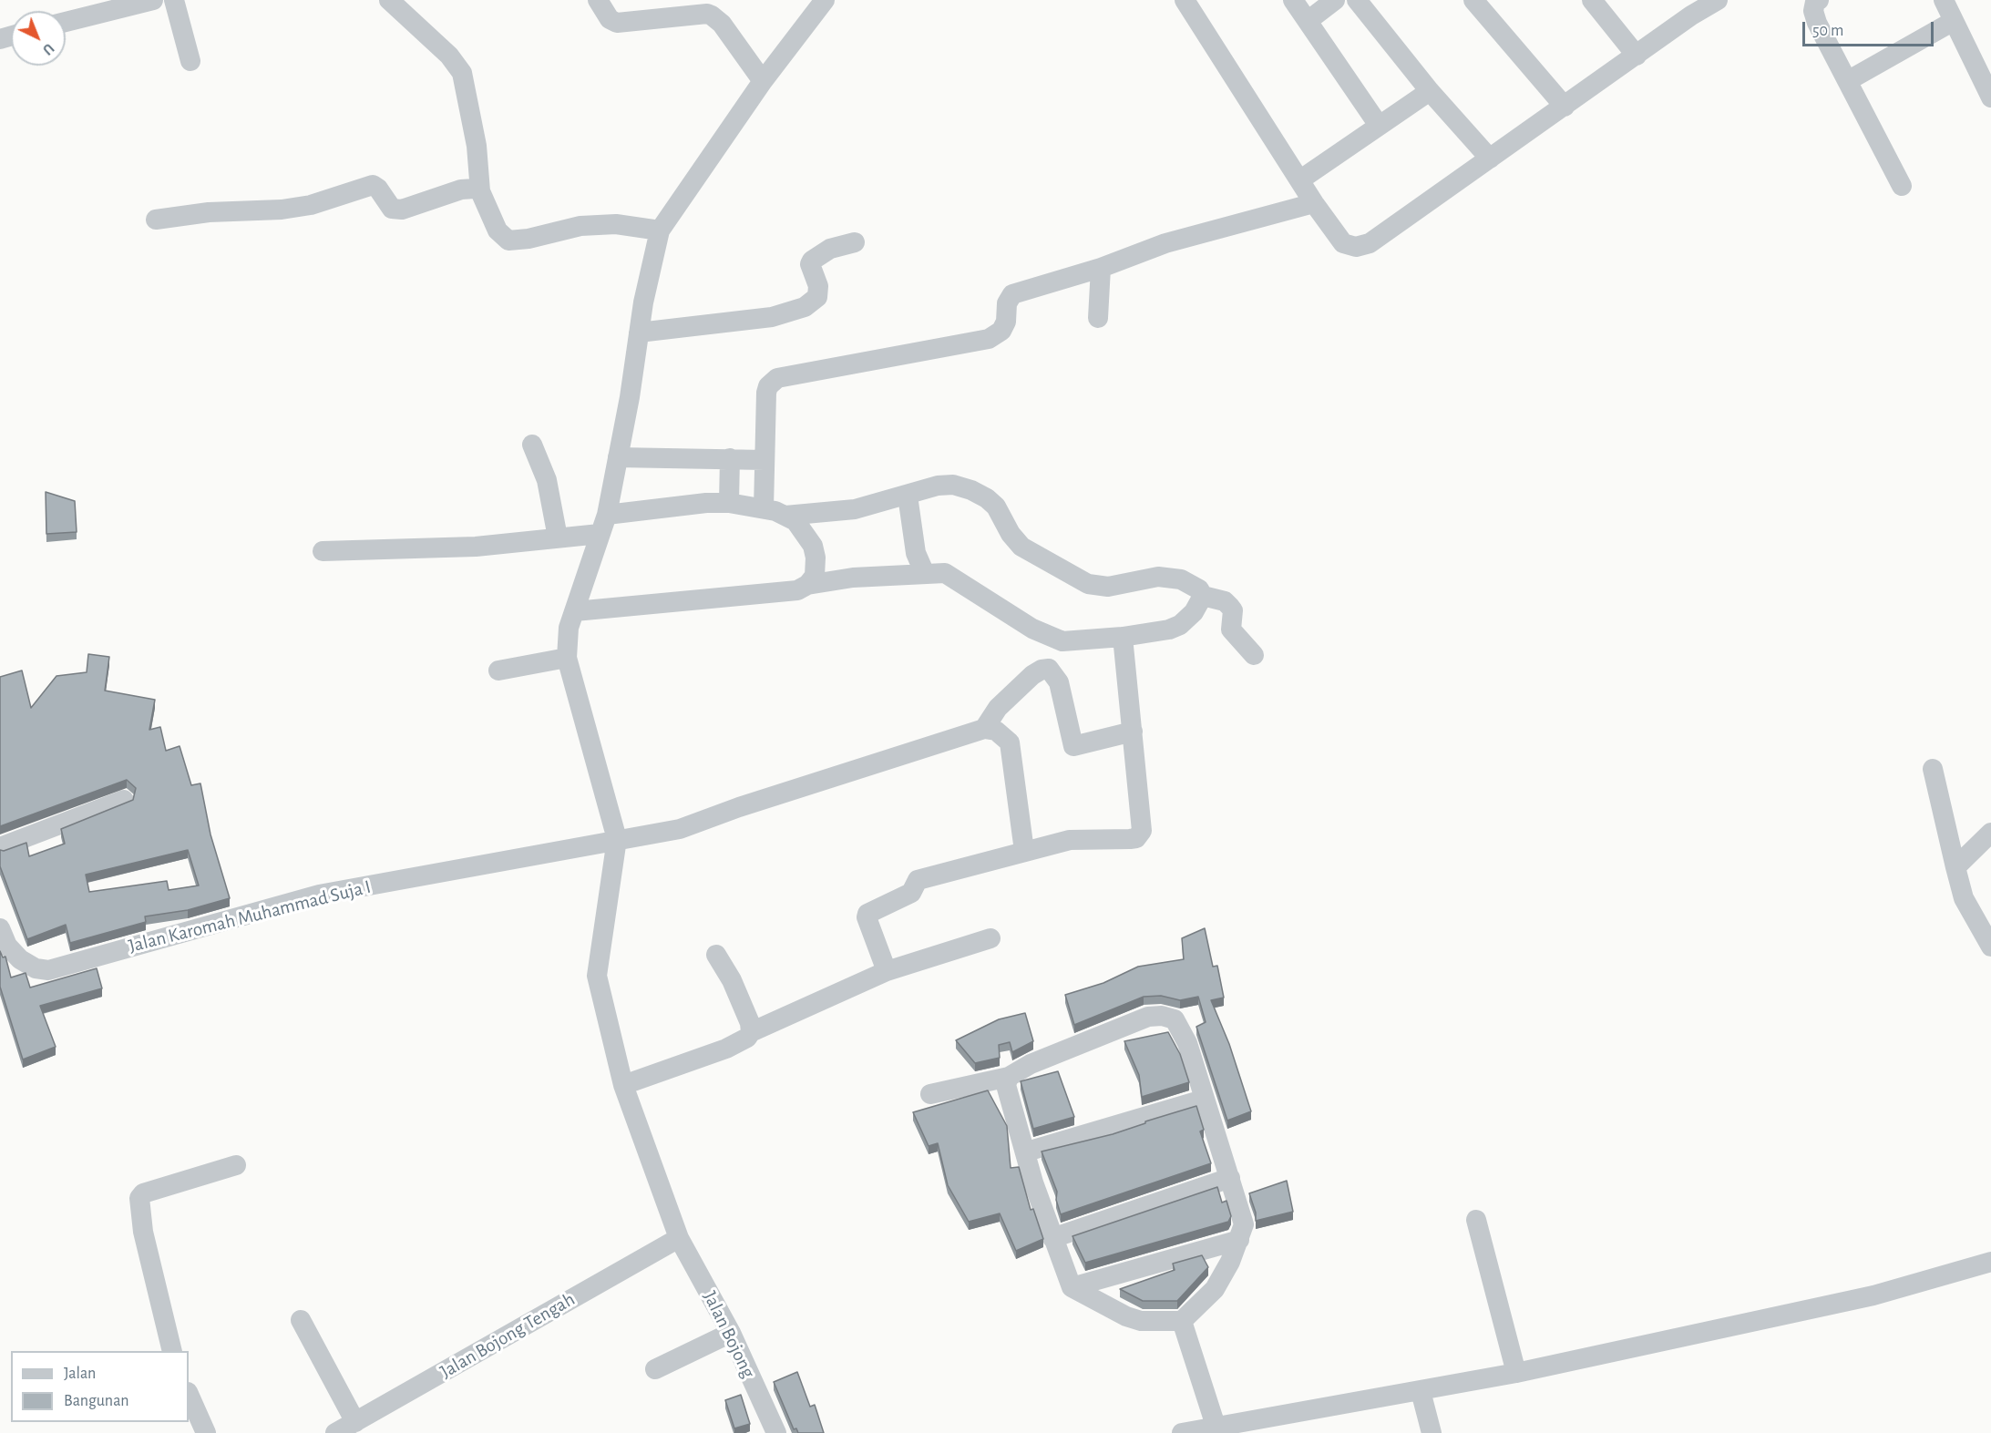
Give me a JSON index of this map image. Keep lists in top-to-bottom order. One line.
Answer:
{"streets":{"street":["Jalan Karomah Muhammad Suja I","Jalan Bojong","Jalan Bojong Tengah"]},"crossings":[["Jalan Karomah Muhammad Suja I","Jalan Bojong"],["Jalan Bojong","Jalan Bojong Tengah"]],"legend":["Jalan","Bangunan"],"scale_bar":"50 m","north":"bottom right"}
